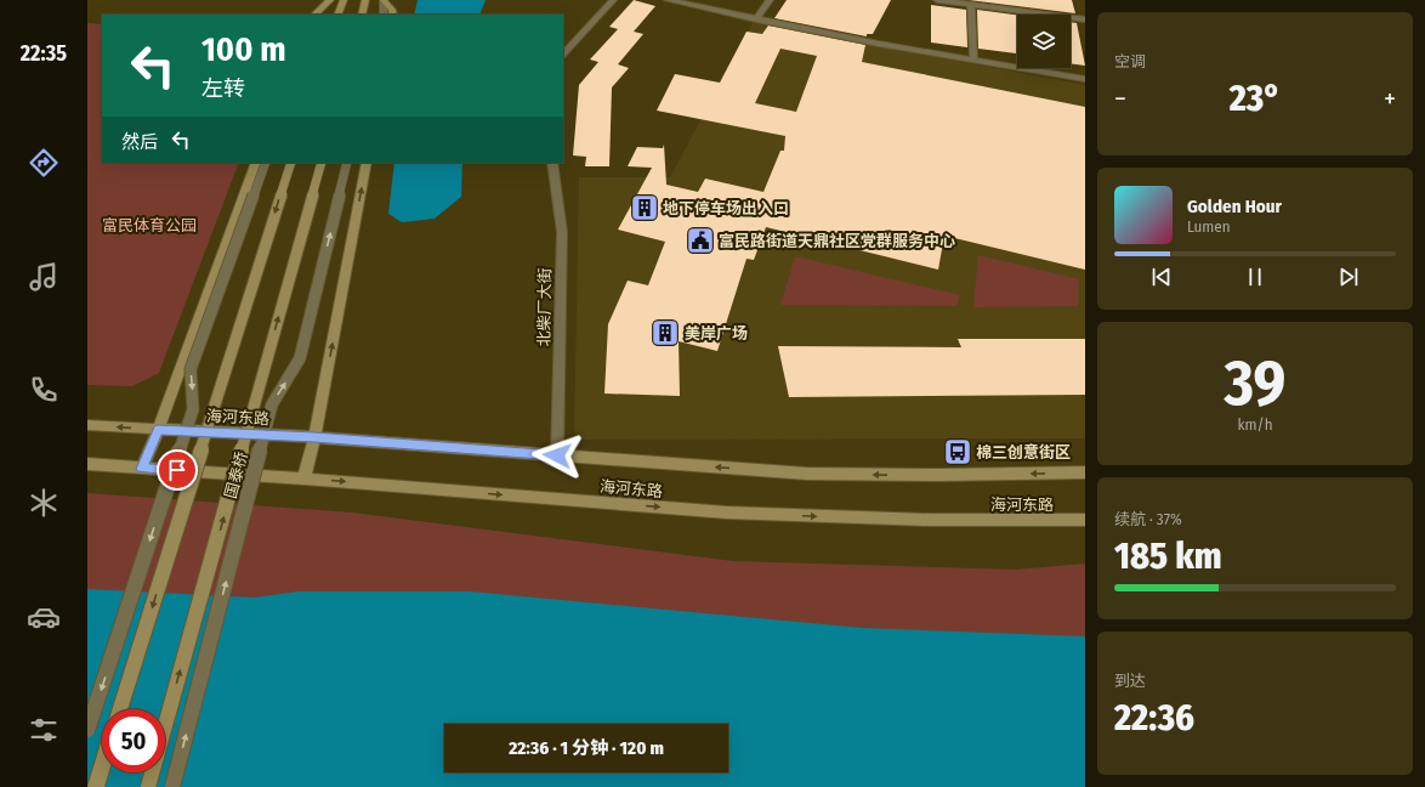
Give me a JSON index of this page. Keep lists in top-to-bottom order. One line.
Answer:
{"streets":{"main road":["海河东路","国泰桥"],"street":["北柴厂大街"]},"crossings":[["北柴厂大街","海河东路"]],"parks":["富民体育公园"],"places":{"building":["地下停车场出入口","美岸广场"],"public building":["富民路街道天鼎社区党群服务中心"],"bus stop":["棉三创意街区"]},"page":{"tabs":"22:35","tile":["空调",["39","km/h"],["续航 · 37%","185 km"],["到达","22:36"]],"turn":["100 m","左转"],"heat":["−","23°","+"],"then":"然后","song":["Golden Hour","Lumen"],"limit":"50","trip":"22:36 · 1 分钟 · 120 m"}}
